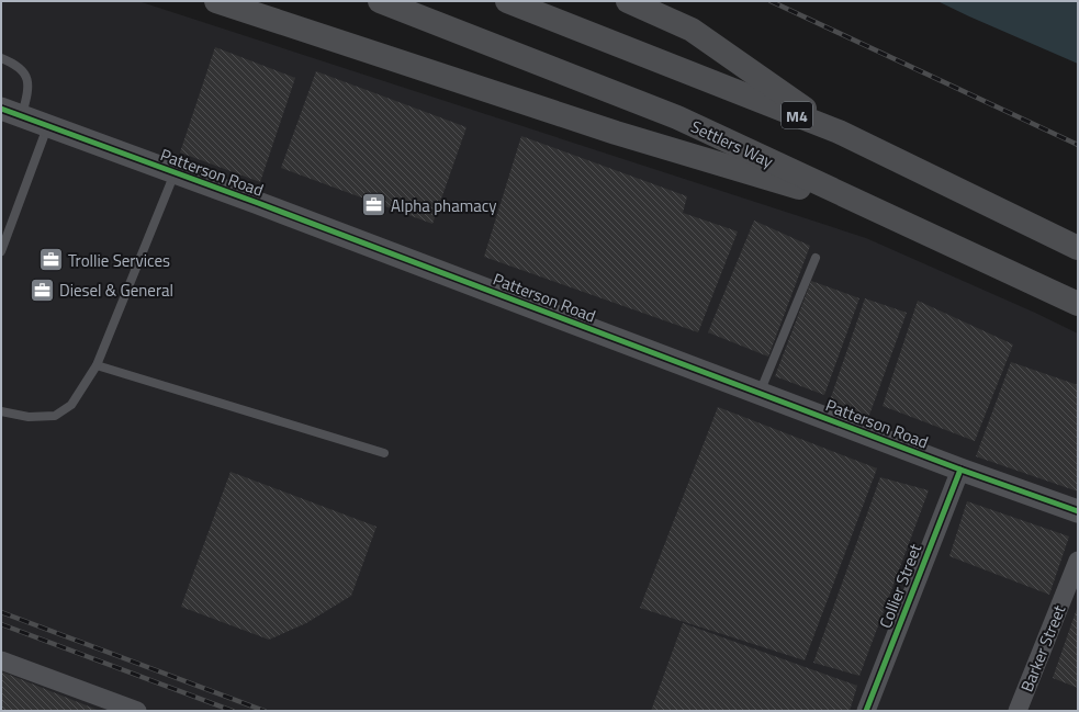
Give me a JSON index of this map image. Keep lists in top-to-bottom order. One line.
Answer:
{"streets":{"highway":["M4","Settlers Way"],"street":["Patterson Road","Collier Street","Barker Street"]},"crossings":[["Patterson Road","Collier Street"]],"places":{"office":["Alpha phamacy","Trollie Services","Diesel & General"]}}
